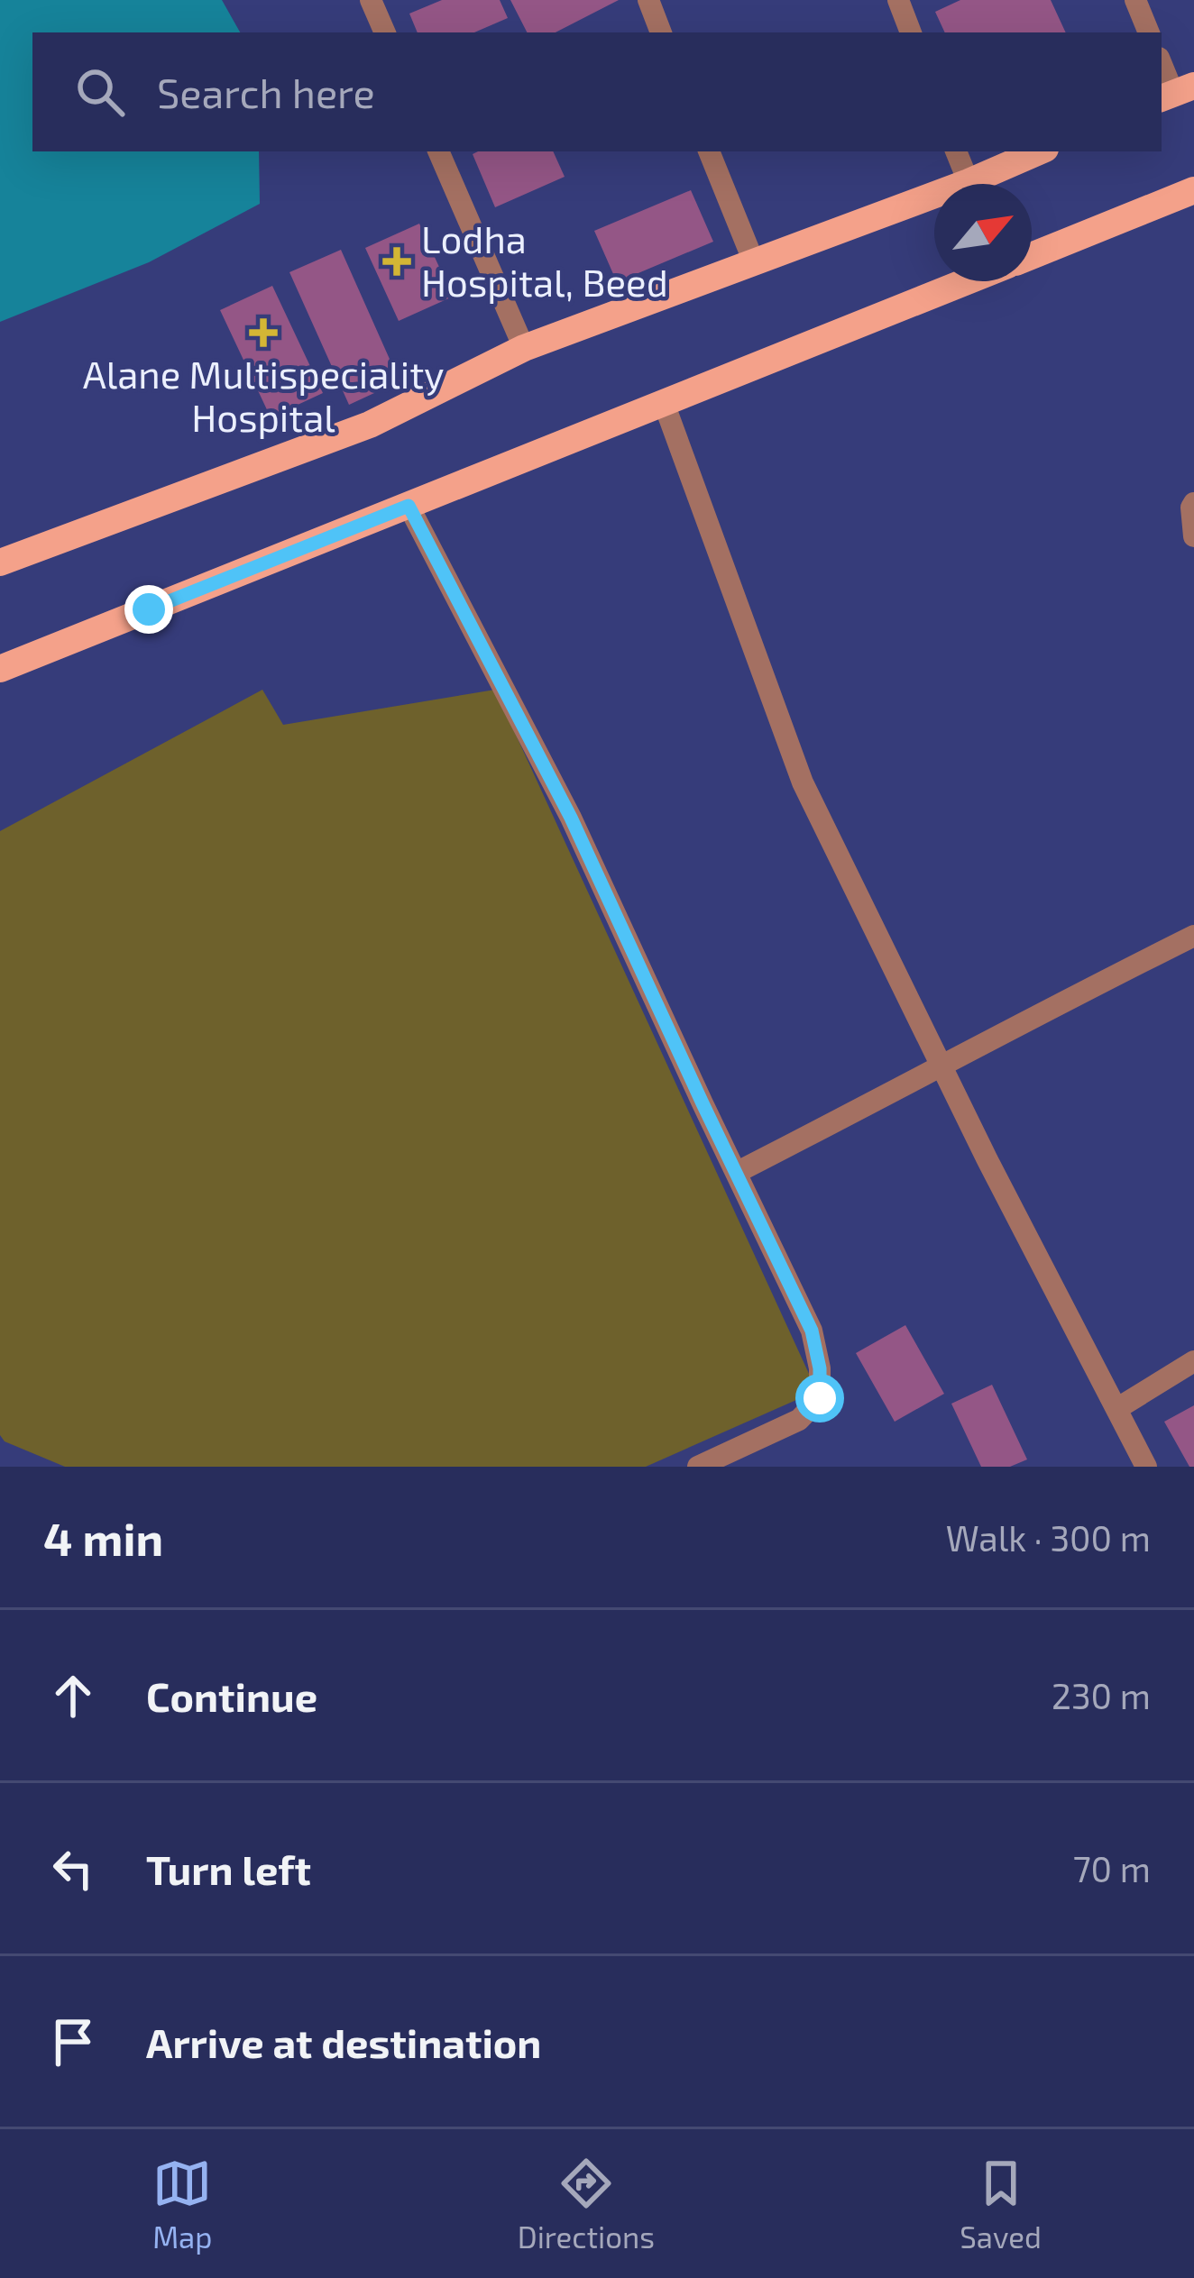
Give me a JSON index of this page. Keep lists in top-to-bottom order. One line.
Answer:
{"places":{"health":["Lodha Hospital, Beed","Alane Multispeciality Hospital"]},"north":"top right","page":{"search":"Search here","heading":["4 min","Walk · 300 m"],"list":[["Continue","230 m"],["Turn left","70 m"],"Arrive at destination"],"nav":["Map","Directions","Saved"]}}
